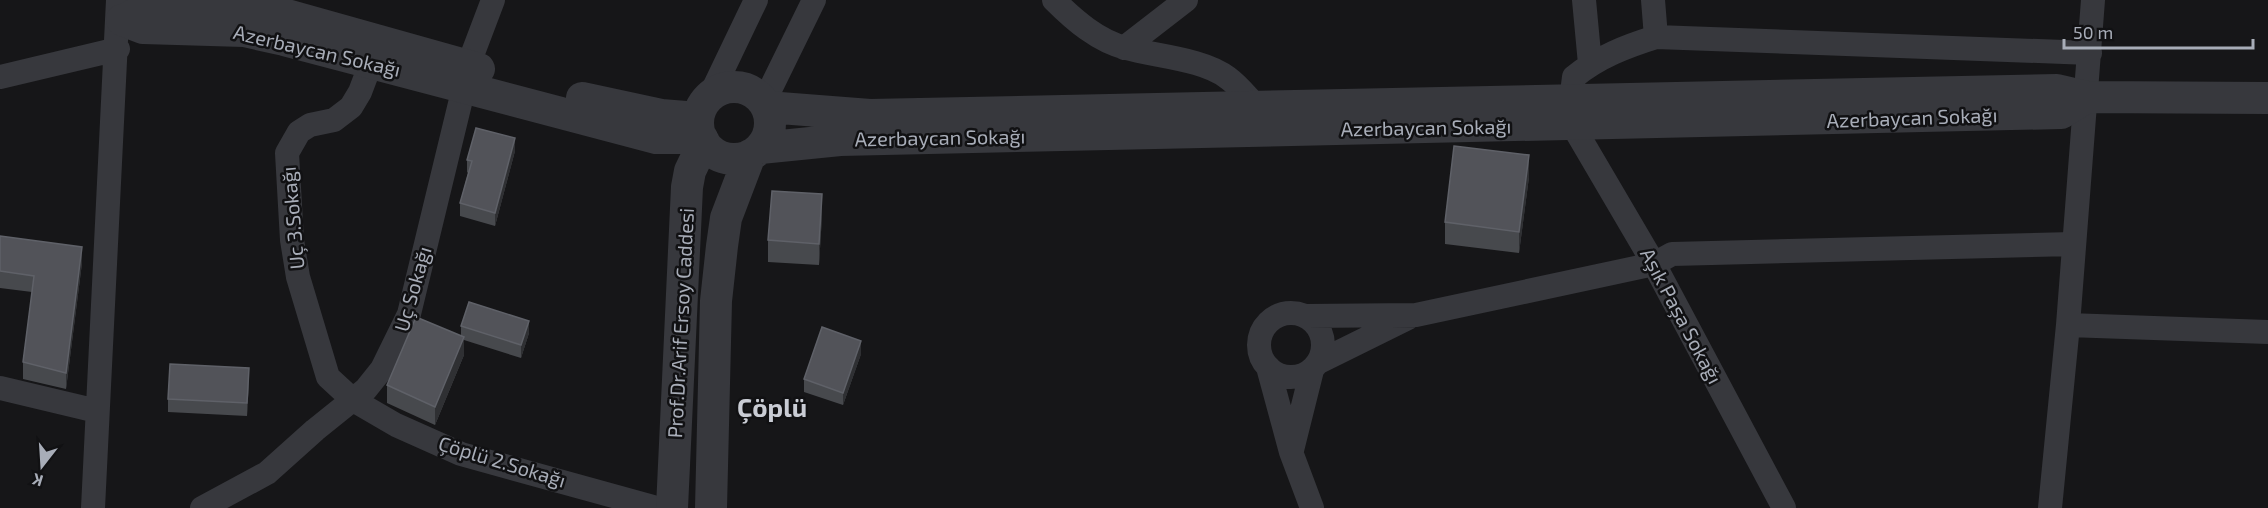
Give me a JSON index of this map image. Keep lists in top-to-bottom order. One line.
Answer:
{"streets":{"street":["Azerbaycan Sokağı","Uç 3.Sokağı","Uç Sokağı","Aşık Paşa Sokağı","Prof.Dr.Arif Ersoy Caddesi","Çöplü 2.Sokağı"]},"crossings":[["Azerbaycan Sokağı","Uç 3.Sokağı"],["Azerbaycan Sokağı","Uç Sokağı"],["Azerbaycan Sokağı","Aşık Paşa Sokağı"],["Azerbaycan Sokağı","Prof.Dr.Arif Ersoy Caddesi"],["Uç 3.Sokağı","Uç Sokağı"],["Uç 3.Sokağı","Çöplü 2.Sokağı"],["Uç Sokağı","Çöplü 2.Sokağı"]],"districts":["Çöplü"],"scale_bar":"50 m","north":"bottom"}
